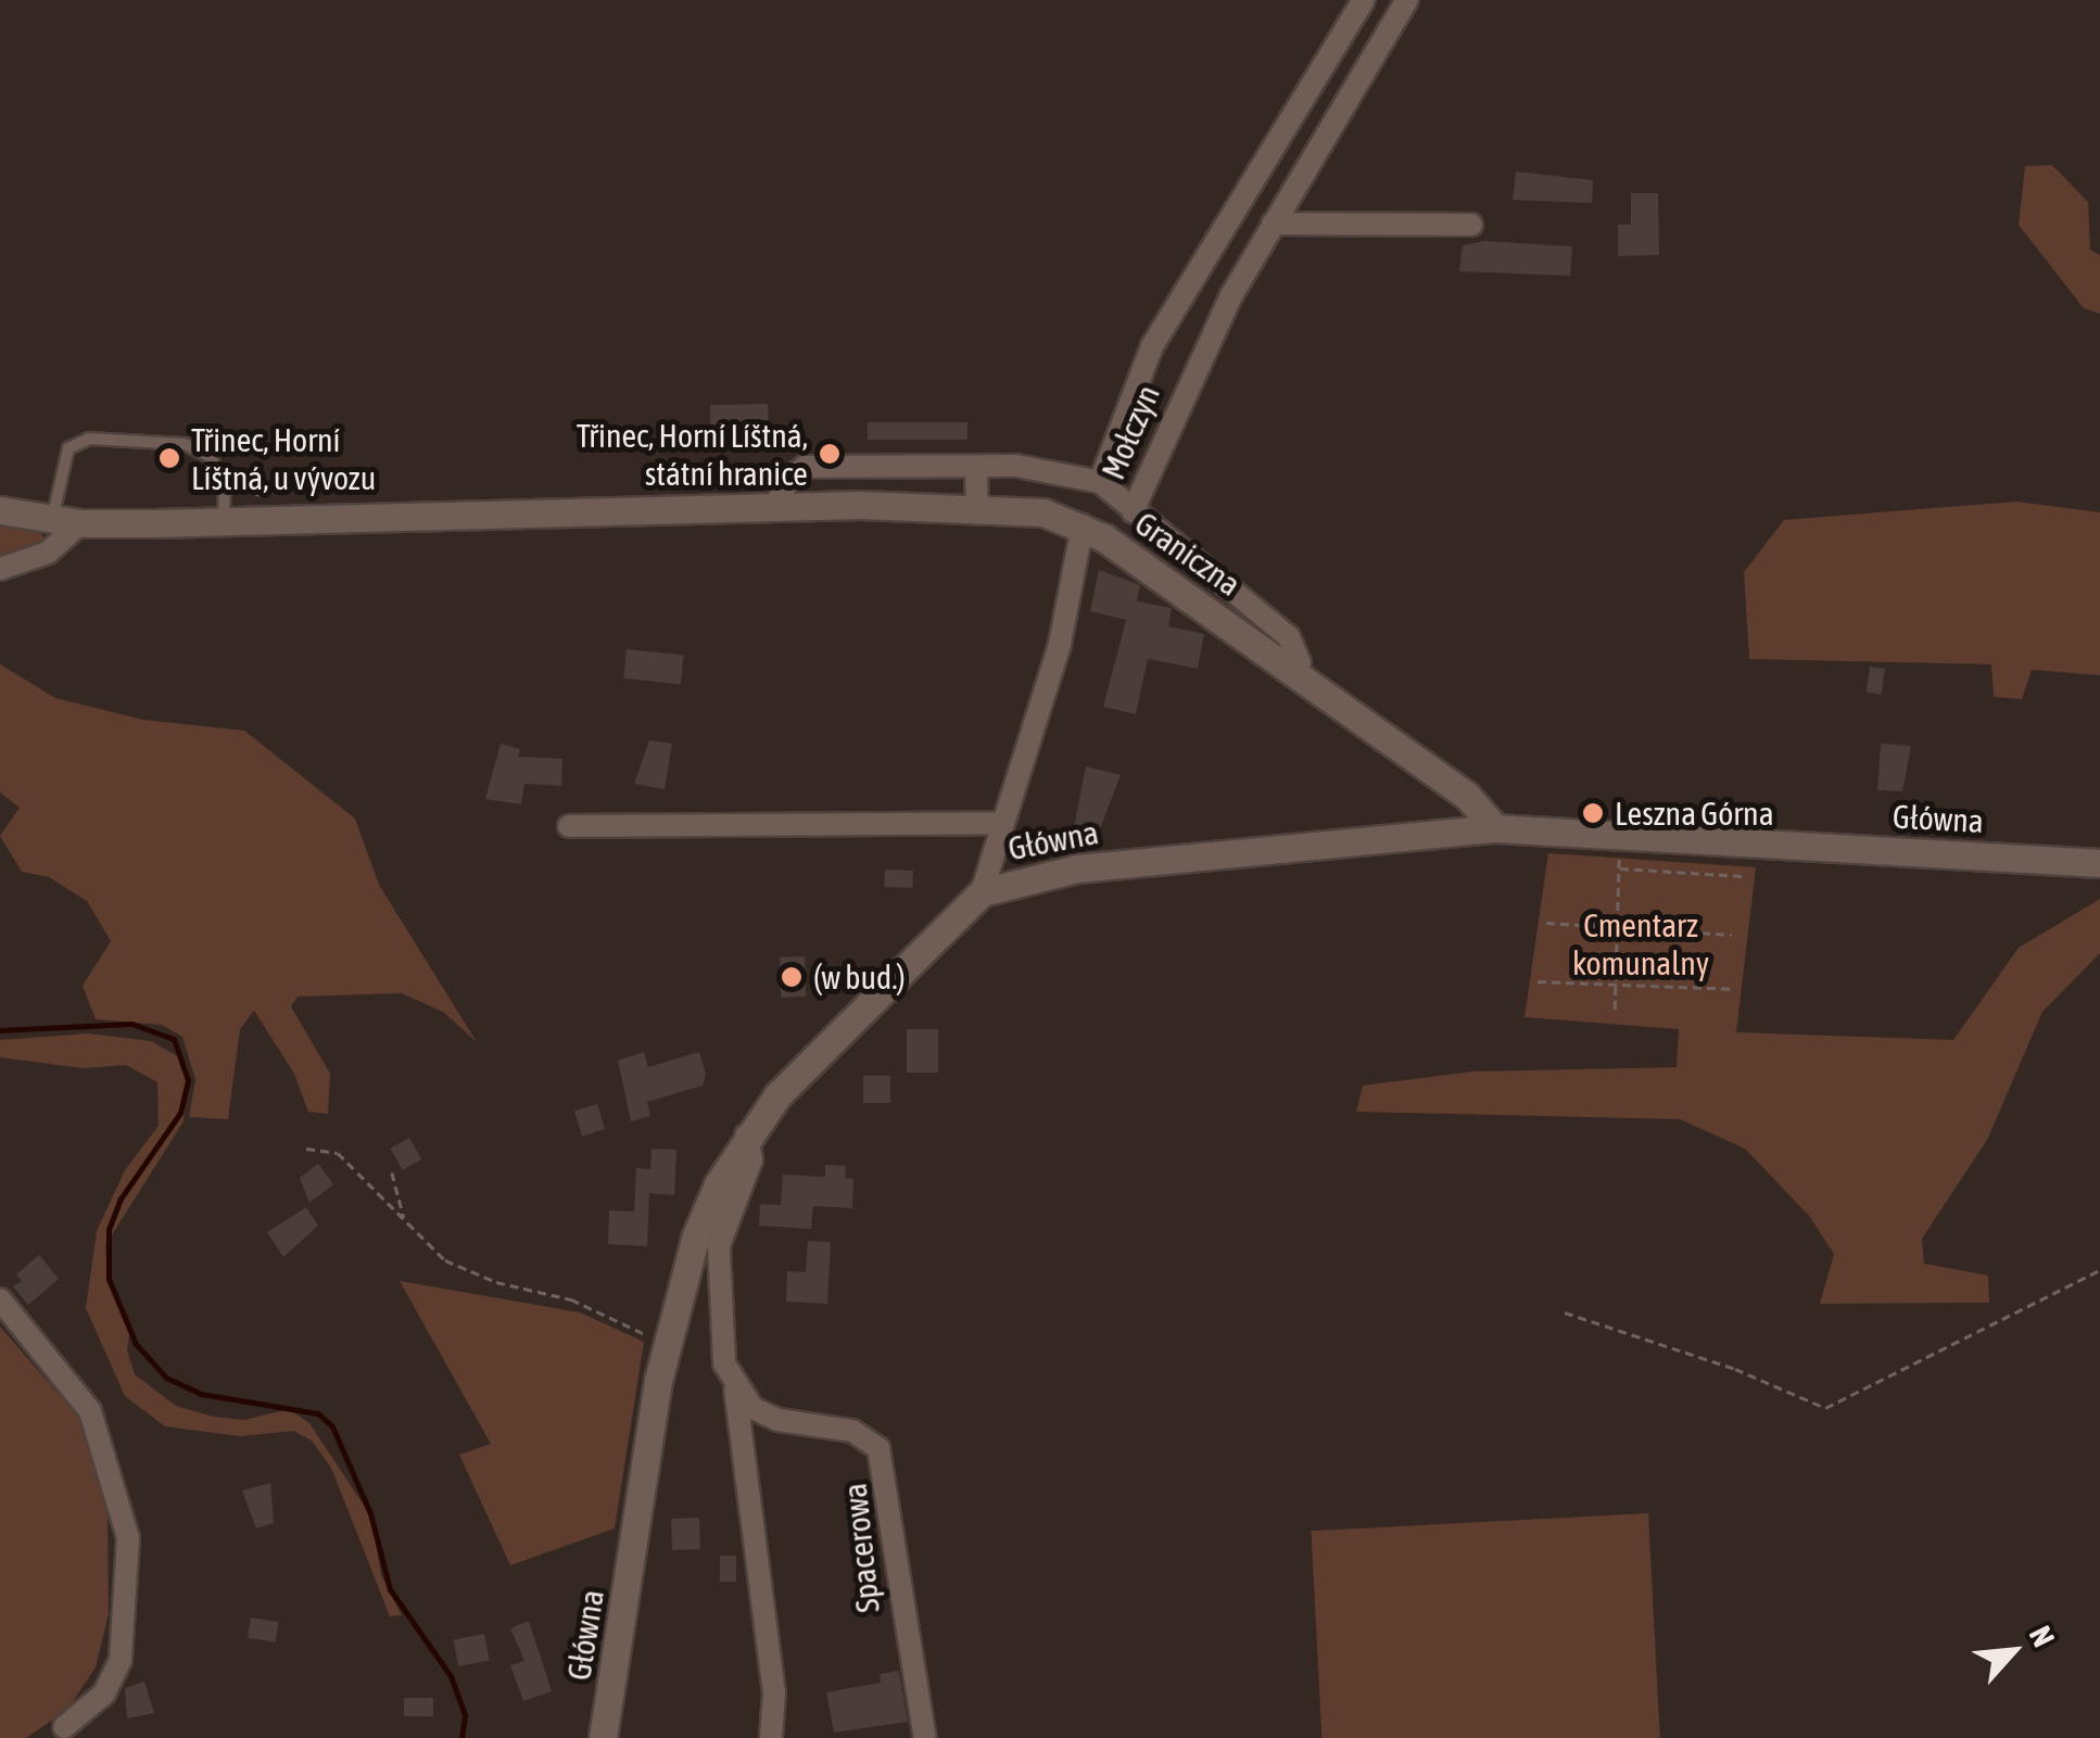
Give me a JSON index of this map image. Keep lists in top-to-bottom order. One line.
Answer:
{"streets":{"street":["Mołczyn","Graniczna","Główna","Spacerowa"]},"crossings":[["Mołczyn","Graniczna"],["Graniczna","Główna"]],"parks":["Cmentarz komunalny"],"places":["Třinec, Horní Líštná, státní hranice","Třinec, Horní Líštná, u vývozu","Leszna Górna","(w bud.)"],"north":"top right"}
